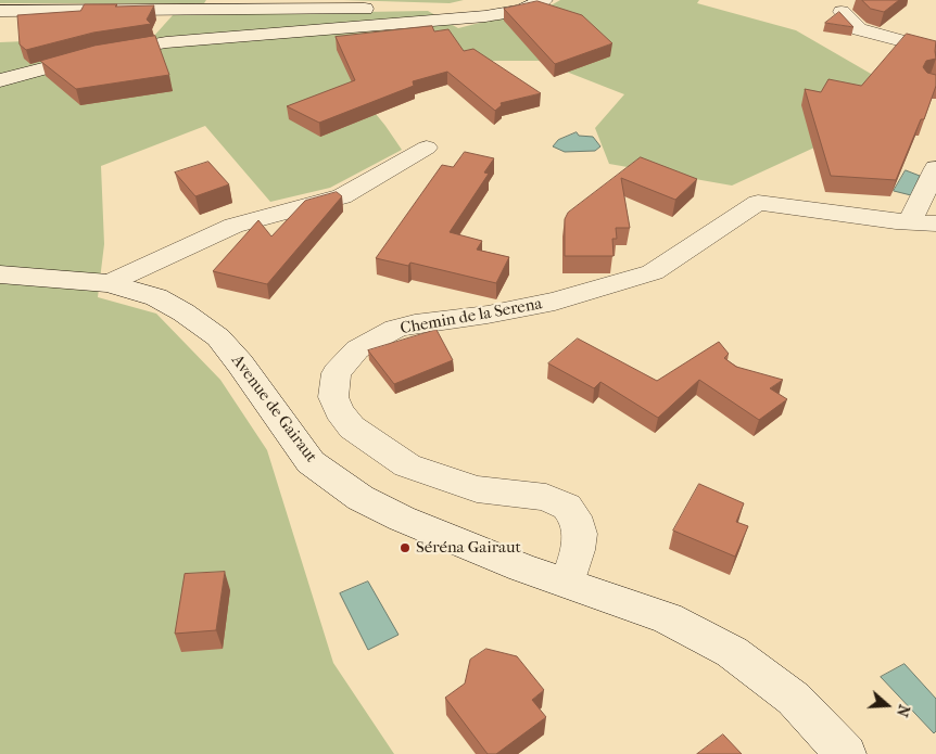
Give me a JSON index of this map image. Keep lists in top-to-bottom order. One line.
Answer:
{"streets":{"street":["Chemin de la Serena","Avenue de Gairaut"]},"crossings":[["Chemin de la Serena","Avenue de Gairaut"]],"places":["Séréna Gairaut"],"north":"right"}
